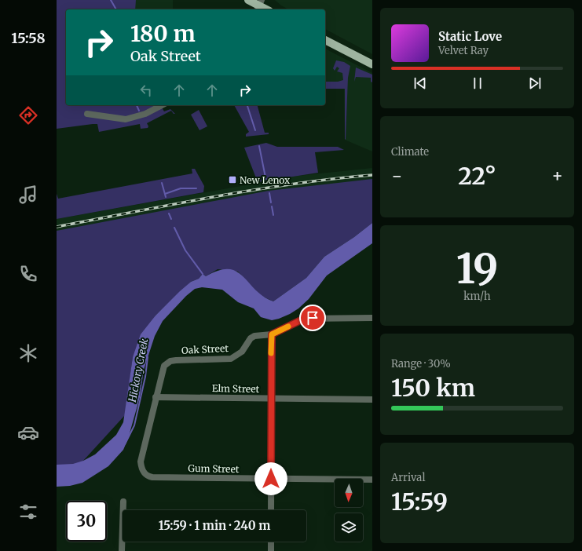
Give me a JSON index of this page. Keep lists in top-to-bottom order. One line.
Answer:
{"streets":{"street":["Oak Street","Elm Street","Gum Street"]},"crossings":[["Oak Street","Elm Street"],["Oak Street","Gum Street"],["Elm Street","Gum Street"]],"water":["Hickory Creek"],"places":{"transit":["New Lenox"]},"north":"bottom","page":{"tabs":"15:58","turn":["180 m","Oak Street"],"song":["Static Love","Velvet Ray"],"tile":["Climate",["19","km/h"],["Range · 30%","150 km"],["Arrival","15:59"]],"heat":["−","22°","+"],"limit":"30","trip":"15:59 · 1 min · 240 m"}}
